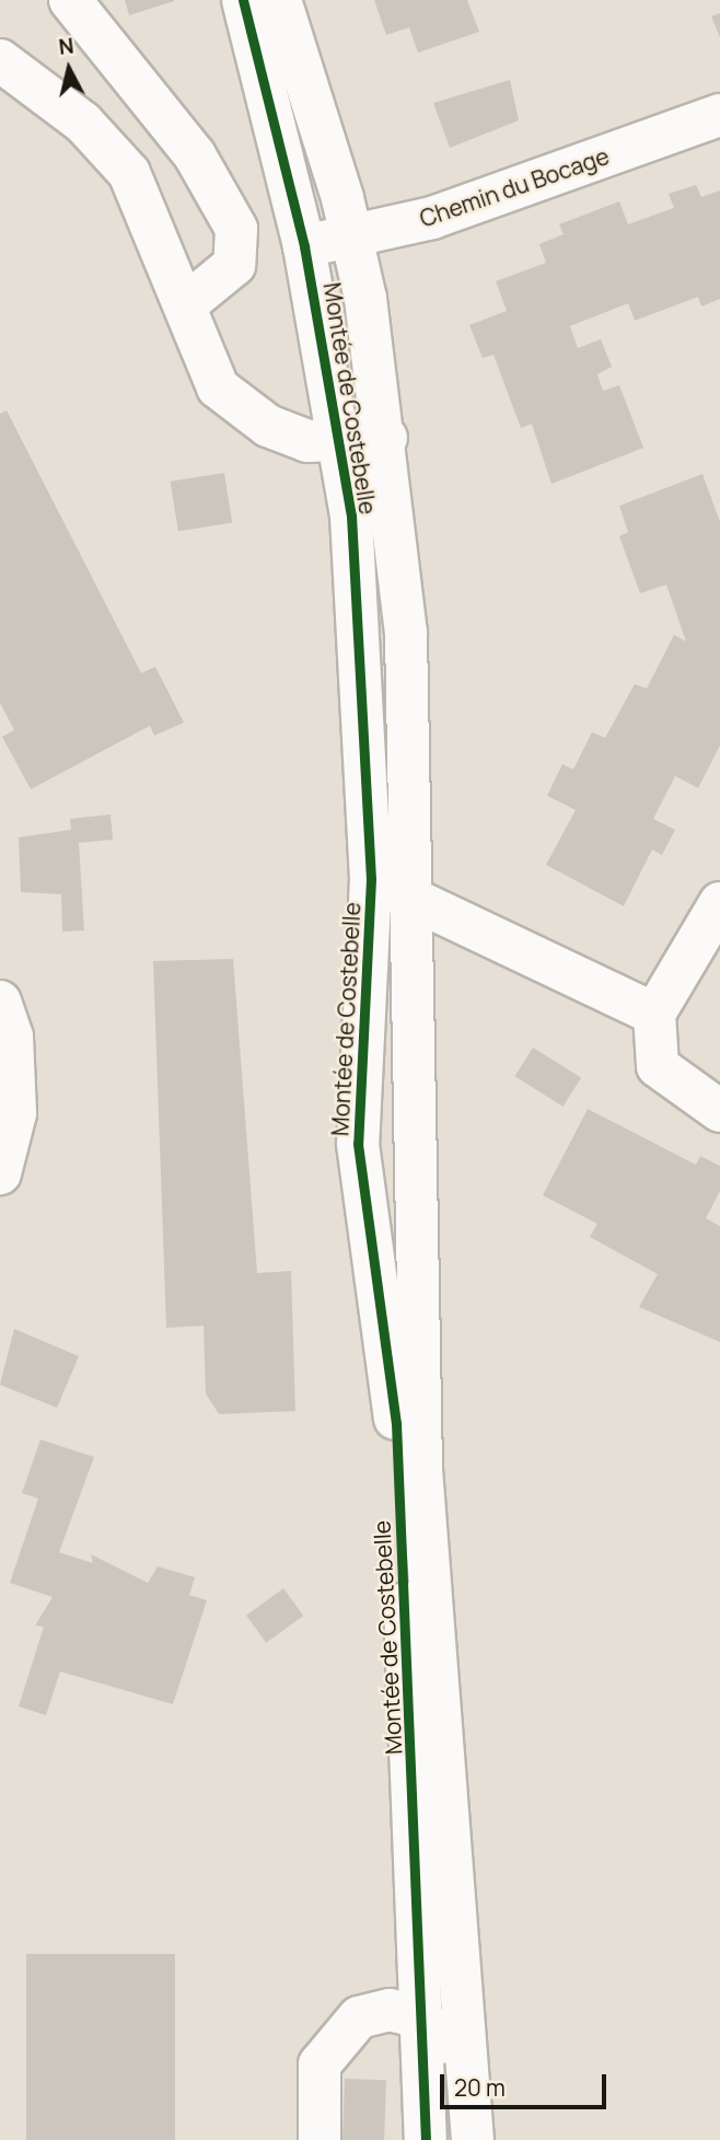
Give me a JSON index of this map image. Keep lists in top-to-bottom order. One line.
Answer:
{"streets":{"main road":["Chemin du Bocage","Montée de Costebelle"]},"crossings":[["Chemin du Bocage","Montée de Costebelle"]],"scale_bar":"20 m","north":"top"}
